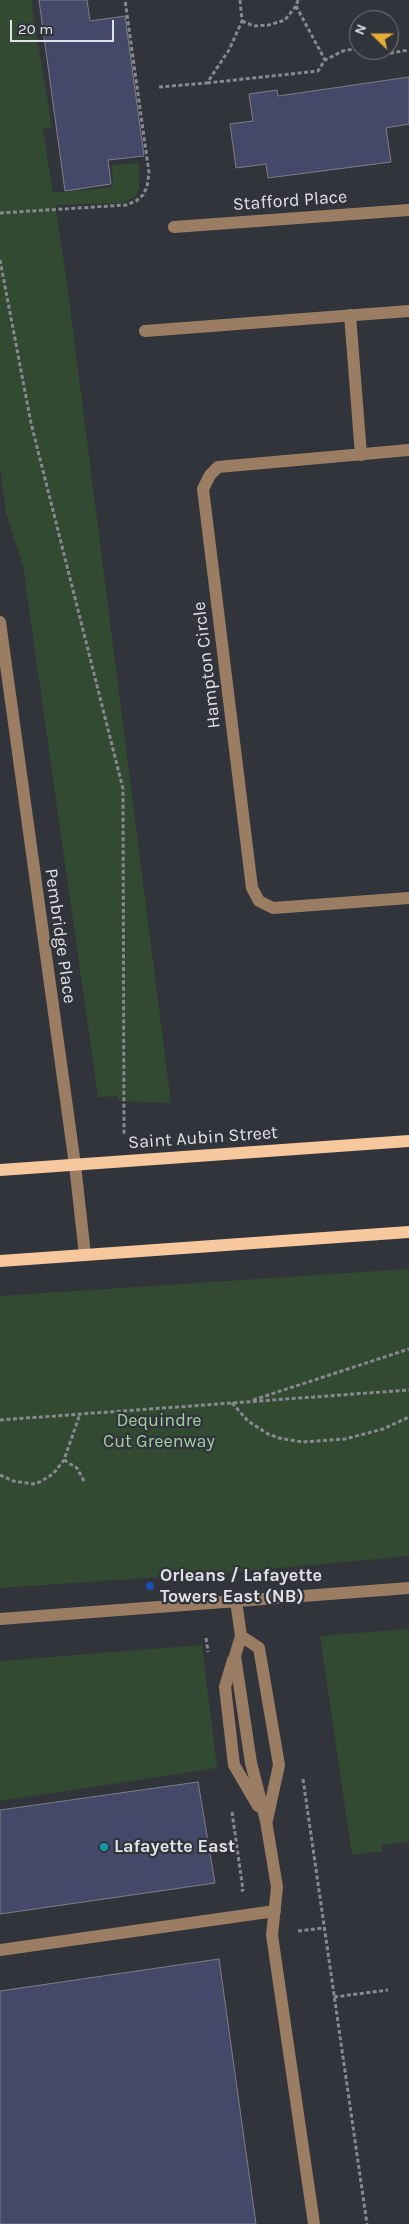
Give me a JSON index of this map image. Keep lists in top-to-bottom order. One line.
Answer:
{"streets":{"main road":["Saint Aubin Street"],"street":["Stafford Place","Hampton Circle","Pembridge Place"]},"crossings":[["Pembridge Place","Saint Aubin Street"]],"parks":["Dequindre Cut Greenway"],"places":["Orleans / Lafayette Towers East (NB)","Lafayette East"],"scale_bar":"20 m","north":"left"}
